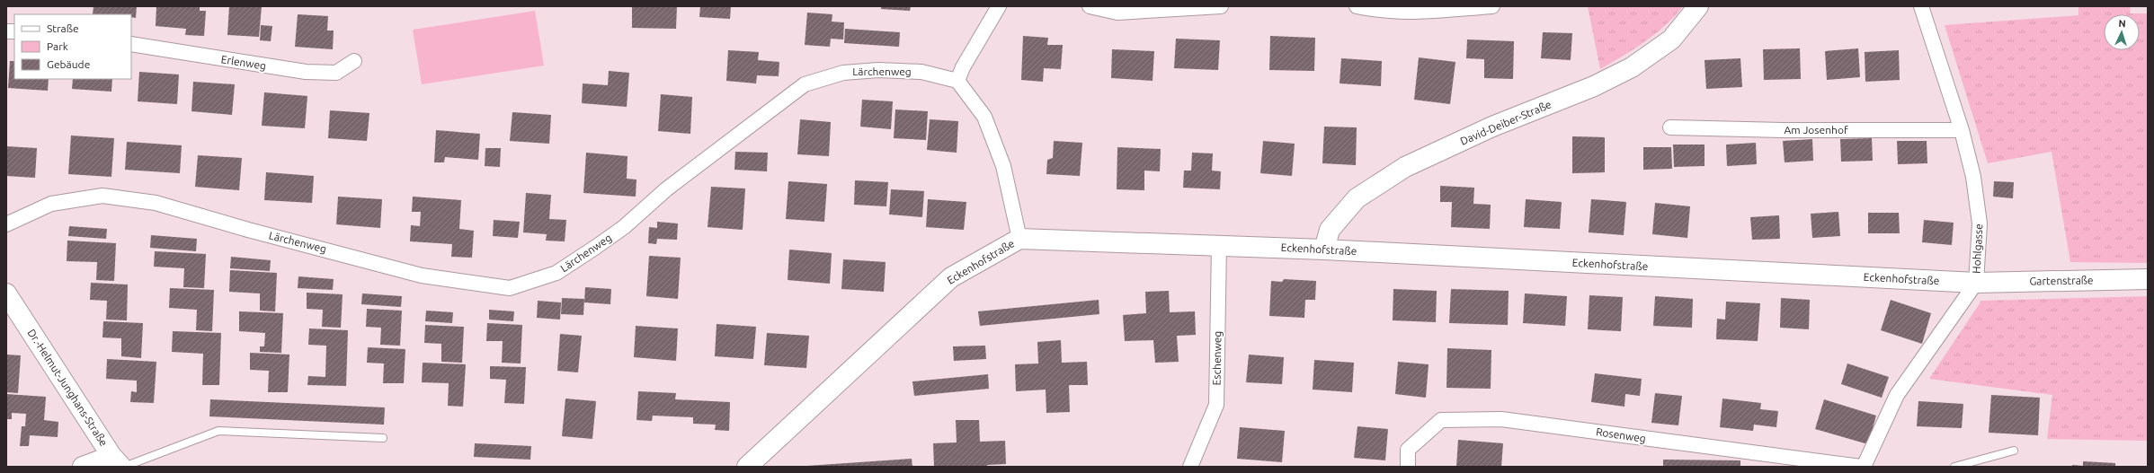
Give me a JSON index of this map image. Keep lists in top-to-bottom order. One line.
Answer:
{"streets":{"street":["Erlenweg","Lärchenweg","David-Deiber-Straße","Am Josenhof","Hohlgasse","Eckenhofstraße","Gartenstraße","Eschenweg","Dr.-Helmut-Junghans-Straße","Rosenweg"]},"crossings":[["David-Deiber-Straße","Eckenhofstraße"],["Am Josenhof","Hohlgasse"],["Hohlgasse","Eckenhofstraße"],["Hohlgasse","Gartenstraße"],["Eckenhofstraße","Gartenstraße"],["Eckenhofstraße","Eschenweg"]],"legend":["Straße","Park","Gebäude"],"north":"top"}
